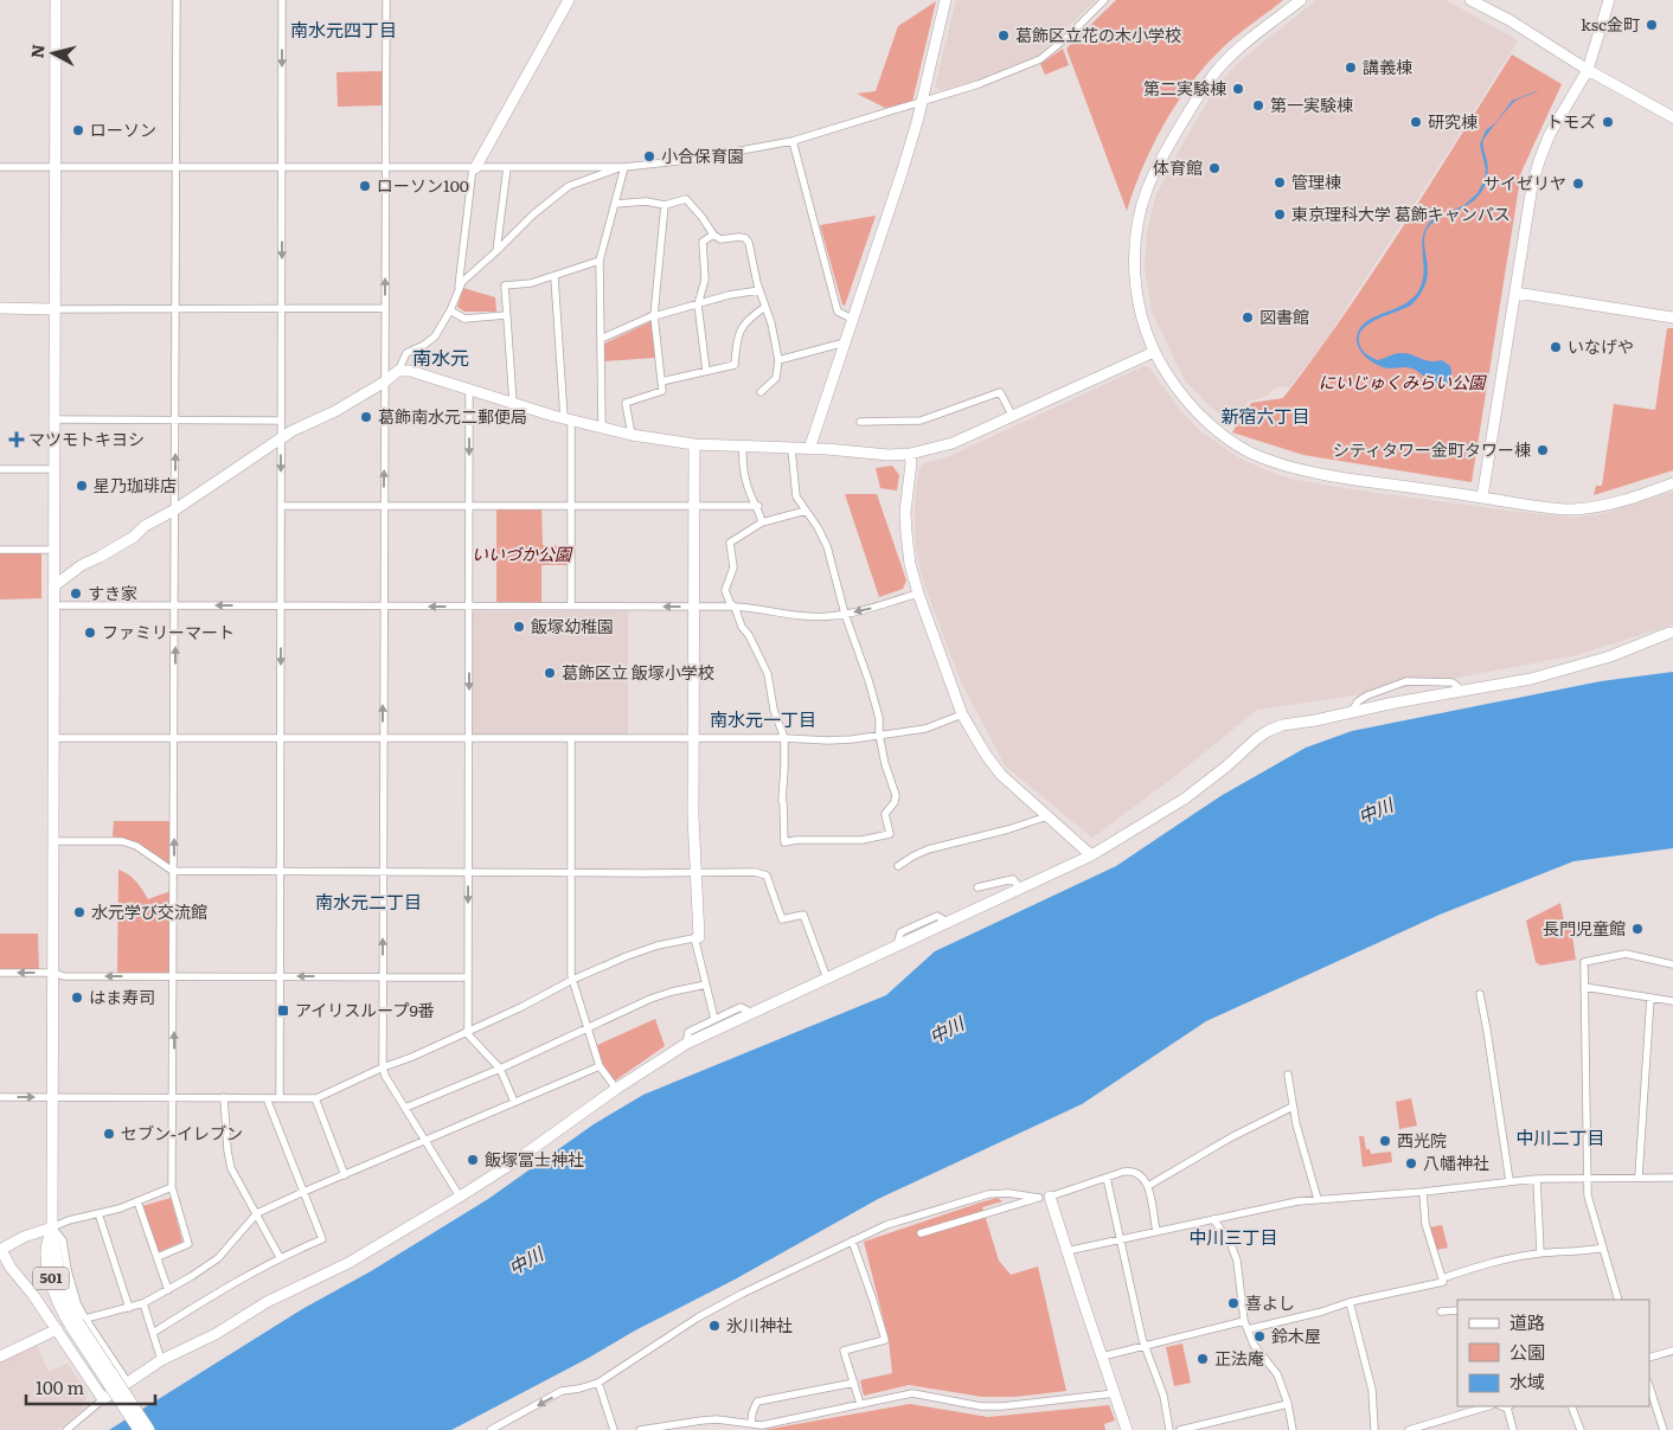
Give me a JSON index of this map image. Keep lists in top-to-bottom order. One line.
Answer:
{"streets":{"street":["501"]},"districts":["南水元四丁目","南水元","新宿六丁目","南水元一丁目","南水元二丁目","中川二丁目","中川三丁目"],"water":["中川"],"parks":["にいじゅくみらい公園","いいづか公園"],"places":{"other":["ksc金町","葛飾区立花の木小学校","講義棟","第二実験棟","第一実験棟","研究棟","トモズ","ローソン","小合保育園","体育館","管理棟","サイゼリヤ","ローソン100","東京理科大学 葛飾キャンパス","図書館","いなげや","葛飾南水元二郵便局","シティタワー金町タワー棟","星乃珈琲店","すき家","飯塚幼稚園","ファミリーマート","葛飾区立 飯塚小学校","水元学び交流館","長門児童館","はま寿司","セブン-イレブン","西光院","飯塚冨士神社","八幡神社","喜よし","氷川神社","鈴木屋","正法庵"],"health":["マツモトキヨシ"],"transit":["アイリスループ9番"]},"legend":["道路","公園","水域"],"scale_bar":"100 m","north":"left"}
